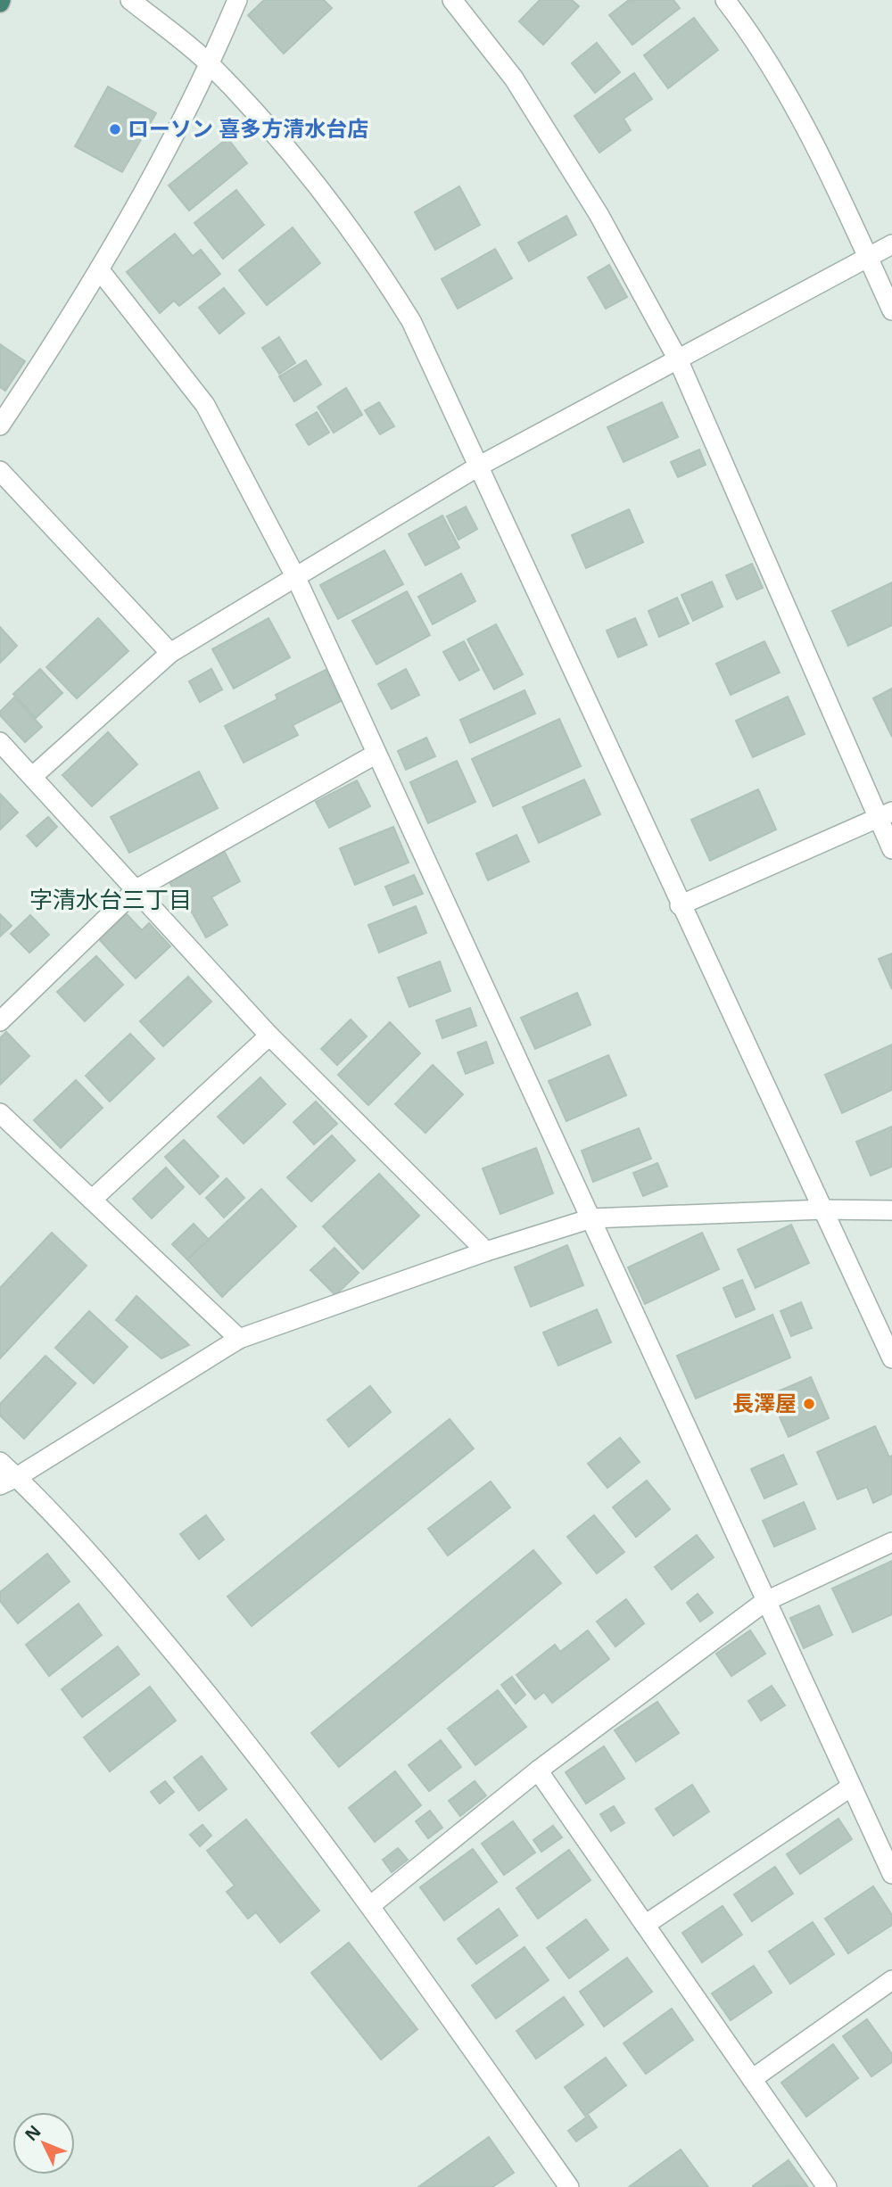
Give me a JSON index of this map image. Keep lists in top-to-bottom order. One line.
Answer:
{"districts":["字清水台三丁目"],"places":["ローソン 喜多方清水台店","長澤屋"],"north":"top left"}
